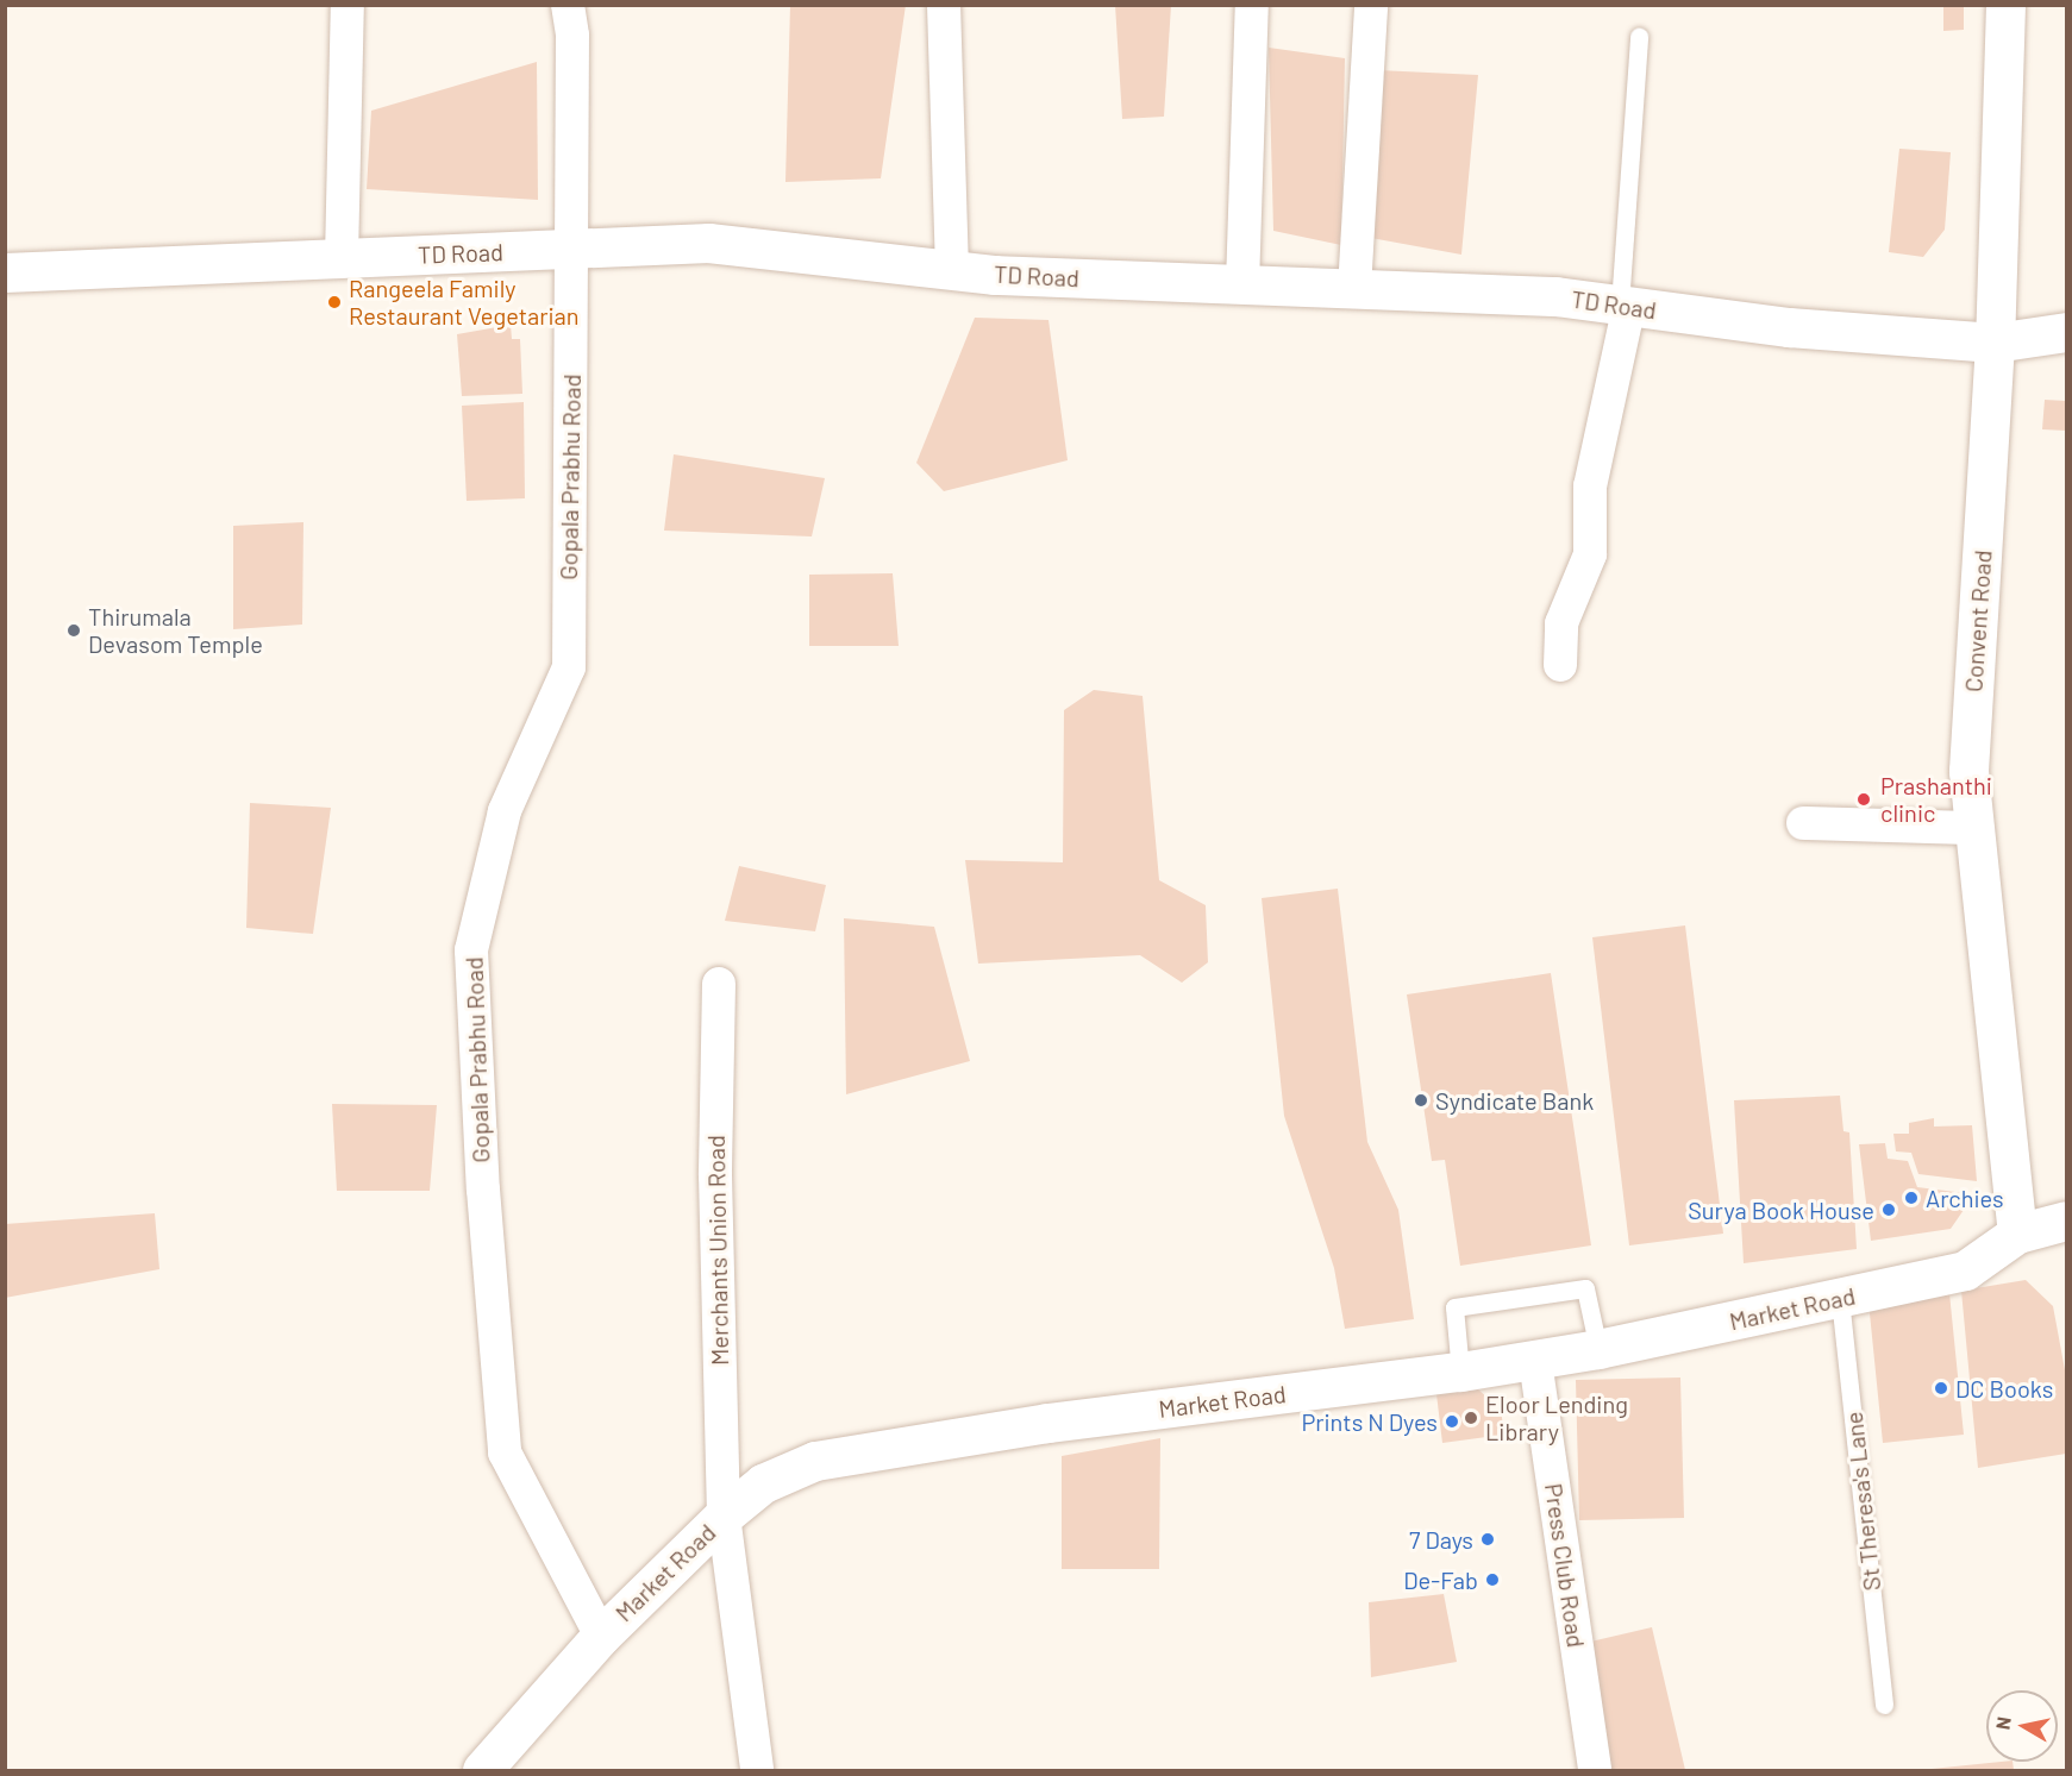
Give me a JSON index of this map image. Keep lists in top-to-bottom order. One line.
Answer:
{"streets":{"street":["TD Road","Gopala Prabhu Road","Convent Road","Merchants Union Road","Market Road","Press Club Road"],"lane":["St Theresa's Lane"]},"crossings":[["TD Road","Gopala Prabhu Road"],["TD Road","Convent Road"],["Gopala Prabhu Road","Market Road"],["Convent Road","Market Road"],["Merchants Union Road","Market Road"],["Market Road","St Theresa's Lane"],["Market Road","Press Club Road"]],"places":["Rangeela Family Restaurant Vegetarian","Thirumala Devasom Temple","Prashanthi clinic","Syndicate Bank","Archies","Surya Book House","DC Books","Eloor Lending Library","Prints N Dyes","7 Days","De-Fab"],"north":"left"}
